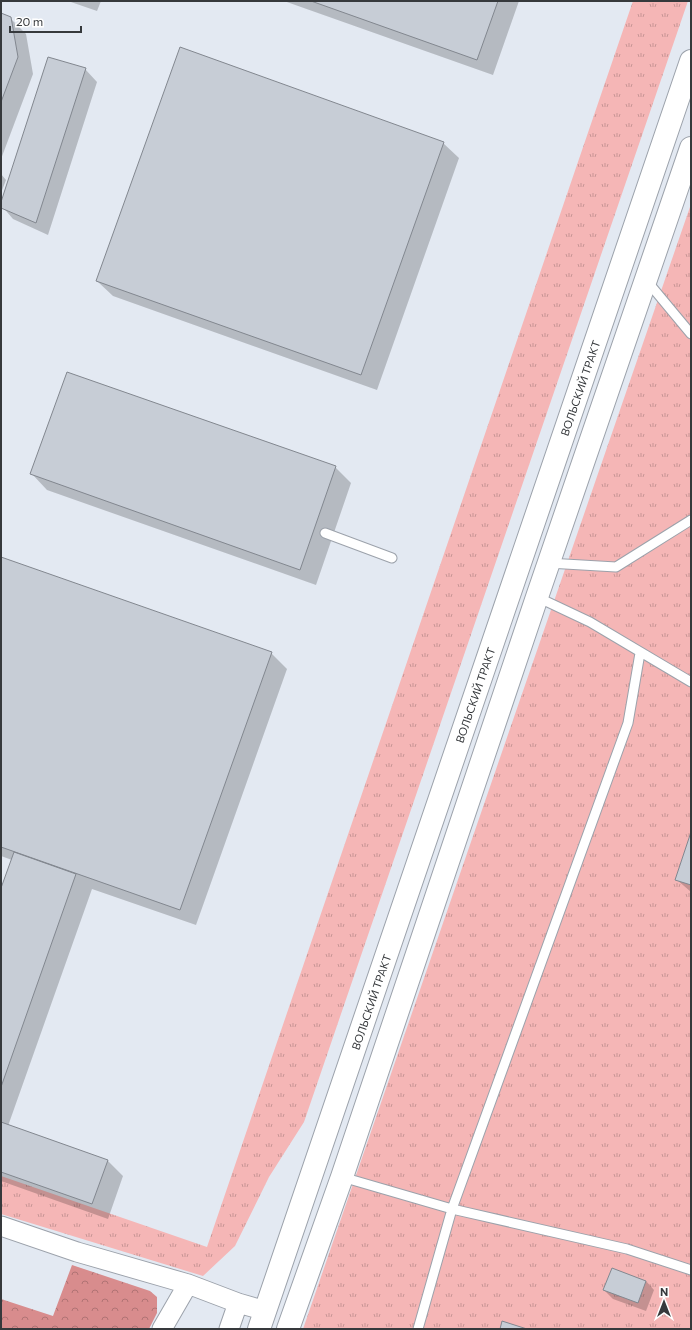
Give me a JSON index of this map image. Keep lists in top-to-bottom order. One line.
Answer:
{"streets":{"main road":["ВОЛЬСКИЙ ТРАКТ"]},"scale_bar":"20 m","north":"top"}
